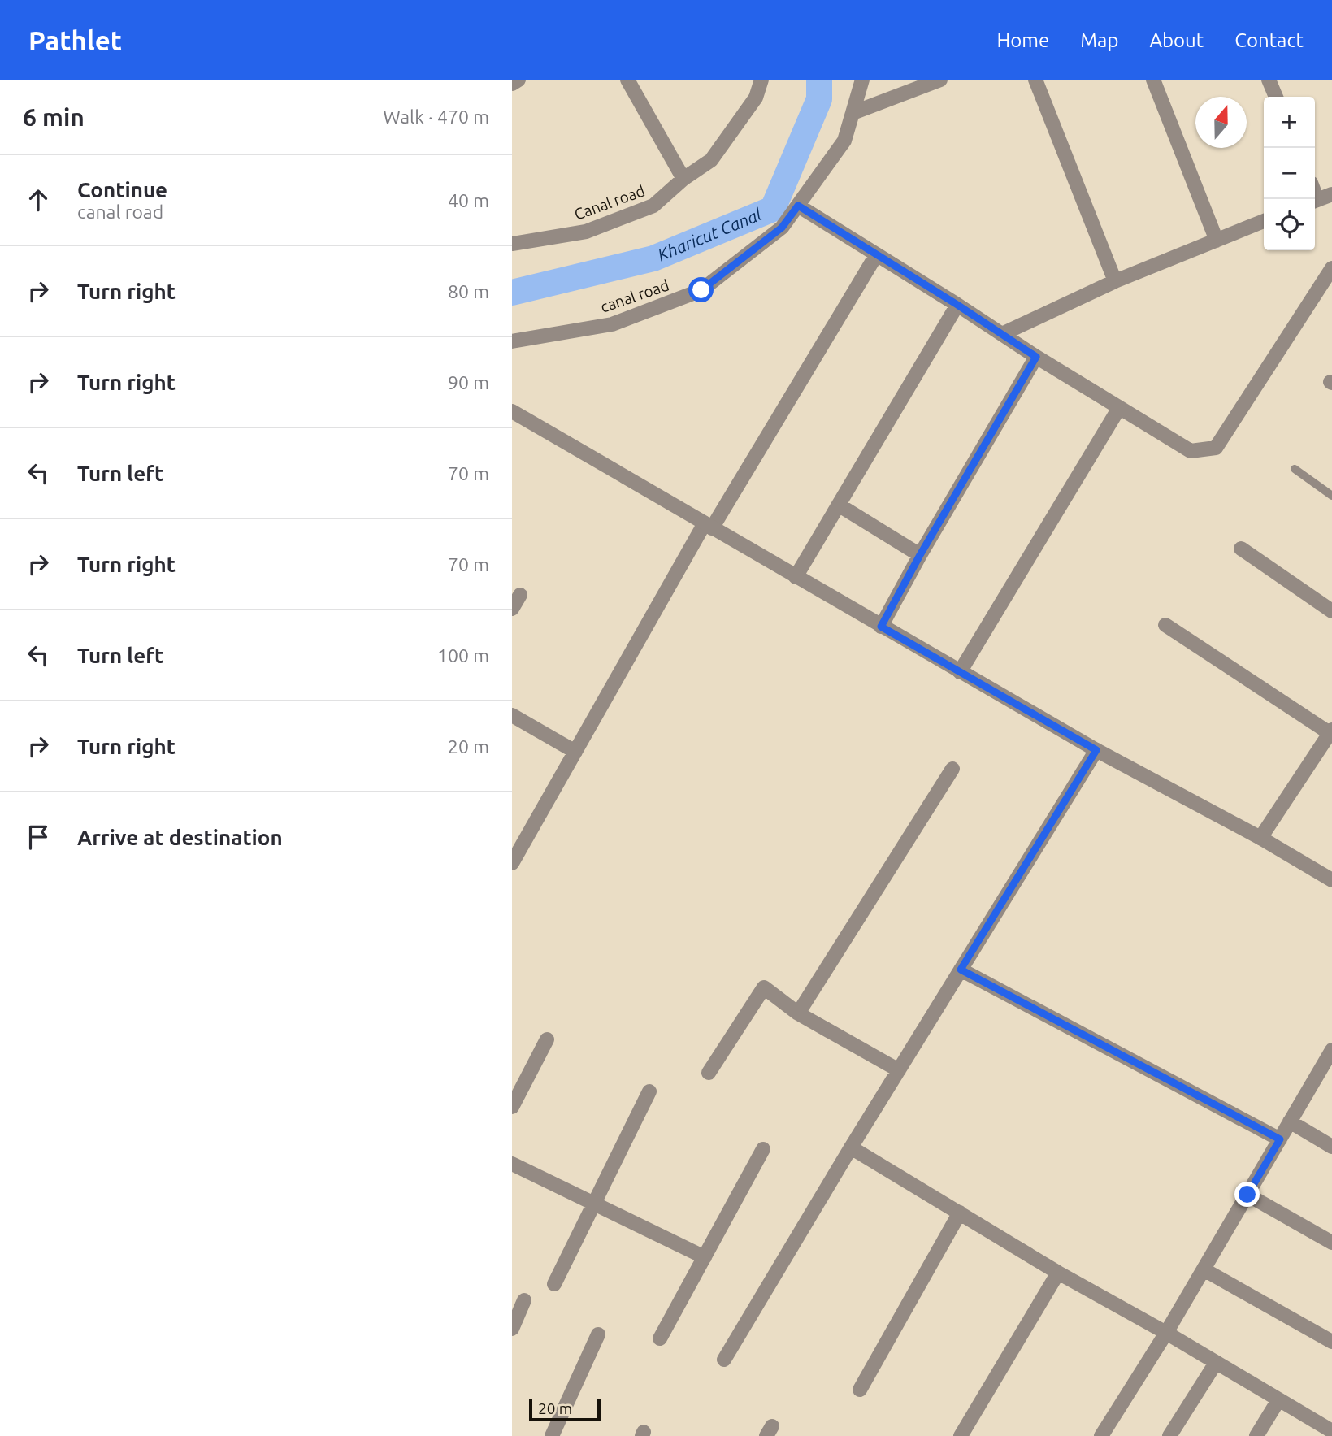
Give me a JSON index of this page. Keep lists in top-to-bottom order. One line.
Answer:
{"streets":{"street":["Canal road","canal road"]},"water":["Kharicut Canal"],"scale_bar":"20 m","north":"top","page":{"header":"Pathlet","nav":["Home","Map","About","Contact"],"heading":["6 min","Walk · 470 m"],"map_buttons":["+","−"],"list":[["Continue","canal road","40 m"],["Turn right","80 m"],["Turn right","90 m"],["Turn left","70 m"],["Turn right","70 m"],["Turn left","100 m"],["Turn right","20 m"],"Arrive at destination"],"scale":"20 m"}}
